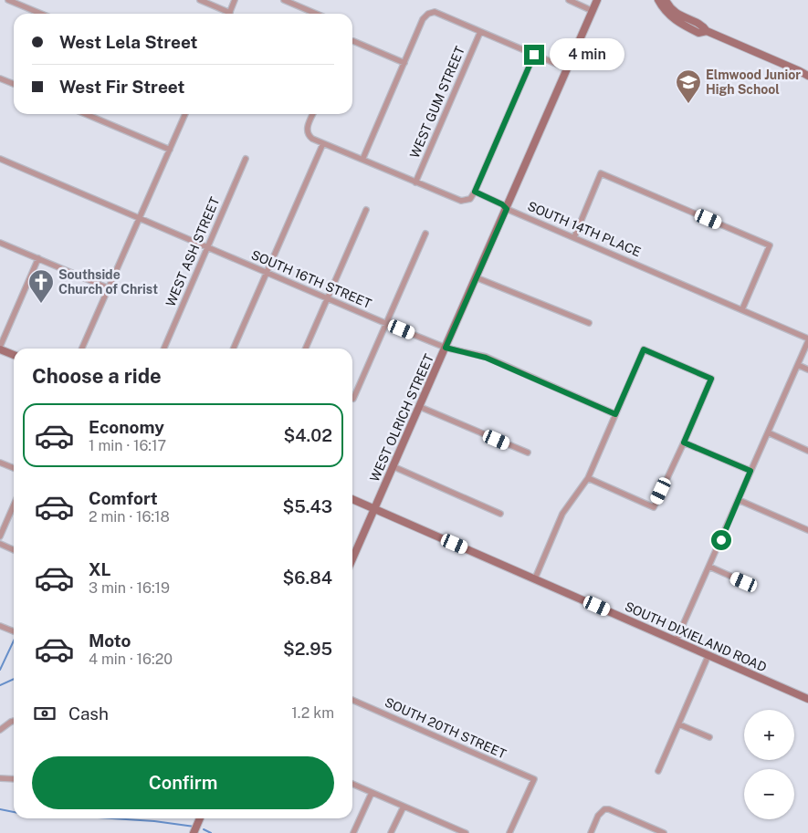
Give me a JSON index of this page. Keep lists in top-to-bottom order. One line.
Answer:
{"streets":{"street":["WEST GUM STREET","SOUTH 14TH PLACE","WEST ASH STREET","SOUTH 16TH STREET","WEST OLRICH STREET","SOUTH DIXIELAND ROAD","SOUTH 20TH STREET"]},"crossings":[["SOUTH 14TH PLACE","WEST OLRICH STREET"],["WEST ASH STREET","SOUTH 16TH STREET"],["SOUTH 16TH STREET","WEST OLRICH STREET"],["WEST OLRICH STREET","SOUTH DIXIELAND ROAD"]],"places":{"school or university":["Elmwood Junior High School"],"church":["Southside Church of Christ"]},"page":{"banner":["West Lela Street","West Fir Street"],"bubble":"4 min","heading":"Choose a ride","list":[{"name":"Economy","note":"1 min · 16:17","value":"$4.02"},{"name":"Comfort","note":"2 min · 16:18","value":"$5.43"},{"name":"XL","note":"3 min · 16:19","value":"$6.84"},{"name":"Moto","note":"4 min · 16:20","value":"$2.95"}],"pay":["Cash","1.2 km"],"map_buttons":["+","−"],"buttons":"Confirm"}}
